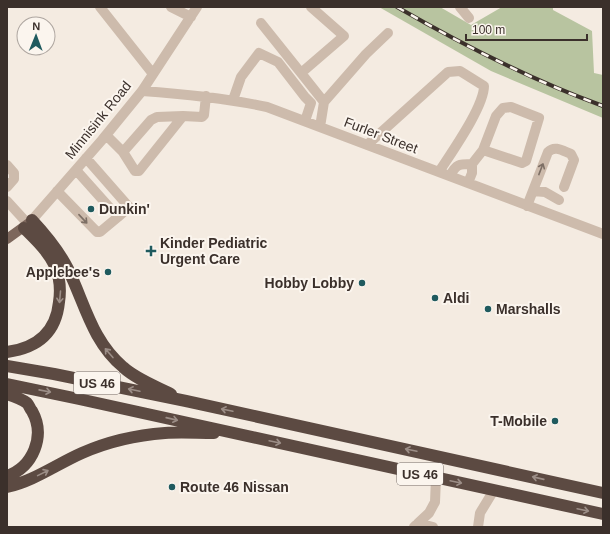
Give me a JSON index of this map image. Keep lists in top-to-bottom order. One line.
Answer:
{"streets":{"highway":["US 46"],"main road":["Minnisink Road"],"street":["Furler Street"]},"crossings":[["Minnisink Road","Furler Street"]],"places":{"other":["Dunkin'","Applebee's","Hobby Lobby","Aldi","Marshalls","T-Mobile","Route 46 Nissan"],"health":["Kinder Pediatric Urgent Care"]},"scale_bar":"100 m","north":"top"}
